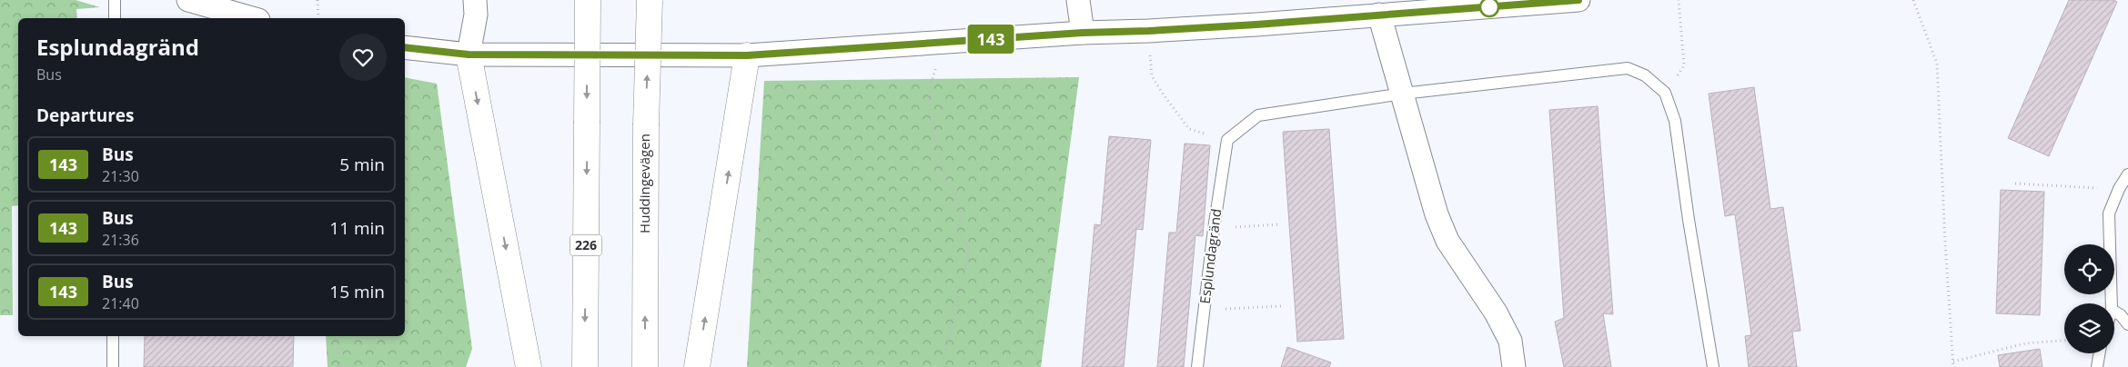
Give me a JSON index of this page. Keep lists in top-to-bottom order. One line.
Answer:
{"streets":{"main road":["Huddingevägen","226"],"lane":["Esplundagränd"]},"lines":["bus line 143"],"page":{"on_map":"143","heading":[["Esplundagränd","Bus"],"Departures"],"list":[{"mark":"143","name":"Bus","note":"21:30","value":"5 min"},{"mark":"143","name":"Bus","note":"21:36","value":"11 min"},{"mark":"143","name":"Bus","note":"21:40","value":"15 min"}]}}
